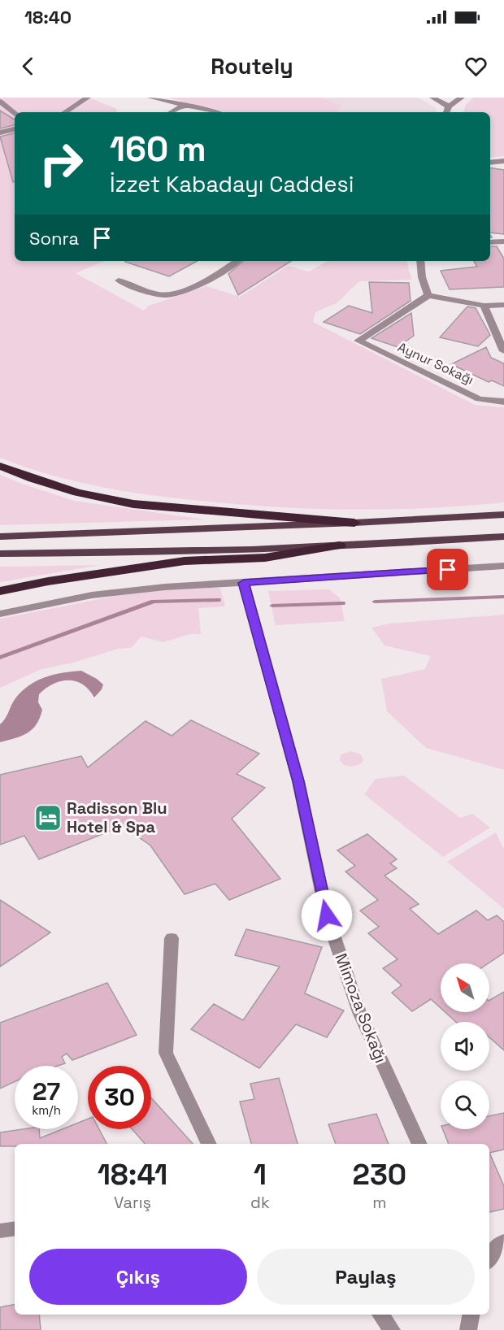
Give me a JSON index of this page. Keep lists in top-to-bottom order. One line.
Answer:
{"streets":{"street":["Aynur Sokağı","Mimoza Sokağı"]},"places":{"hotel":["Radisson Blu Hotel & Spa"]},"north":"top left","page":{"status":"18:40","header":"Routely","turn":["160 m","İzzet Kabadayı Caddesi"],"then":"Sonra","speed":"27 km/h","limit":"30","eta":["18:41","Varış","1","dk","230","m"],"buttons":["Çıkış","Paylaş"]}}
